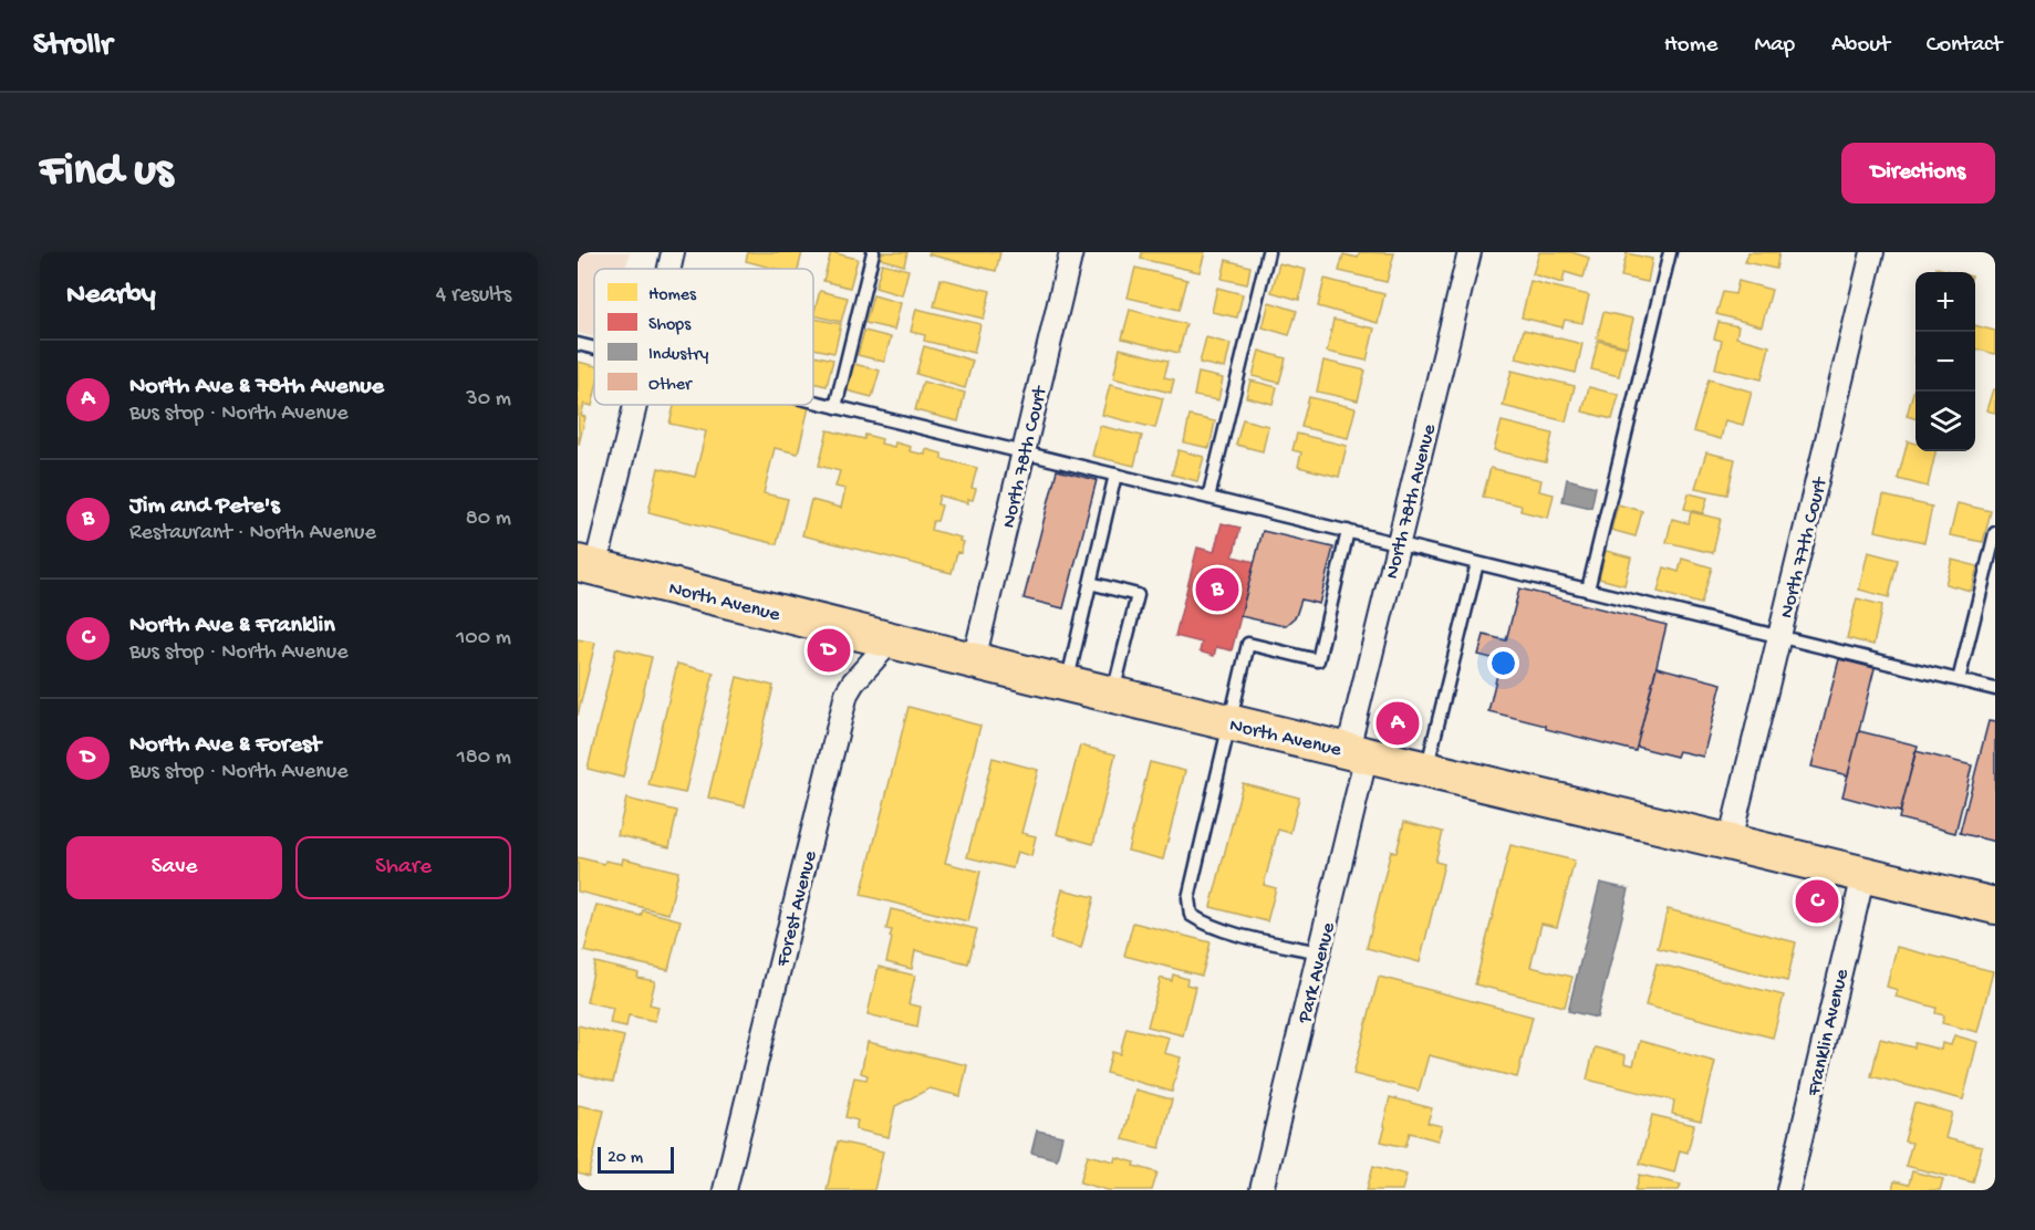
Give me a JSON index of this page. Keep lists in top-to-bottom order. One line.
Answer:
{"streets":{"main road":["North Avenue"],"street":["North 78th Court","North 78th Avenue","North 77th Court","Forest Avenue","Park Avenue","Franklin Avenue"]},"crossings":[["North 78th Court","North Avenue"],["North 78th Avenue","North Avenue"],["North 78th Avenue","Park Avenue"],["North 77th Court","North Avenue"],["North Avenue","Forest Avenue"],["North Avenue","Park Avenue"],["North Avenue","Franklin Avenue"]],"legend":["Homes","Shops","Industry","Other"],"scale_bar":"20 m","page":{"header":"Strollr","nav":["Home","Map","About","Contact"],"buttons":["Directions",["Save","Share"]],"title":"Find us","heading":["Nearby","4 results"],"map_buttons":["+","−"],"list":[{"mark":"A","name":"North Ave & 78th Avenue","note":"Bus stop · North Avenue","value":"30 m"},{"mark":"B","name":"Jim and Pete's","note":"Restaurant · North Avenue","value":"80 m"},{"mark":"C","name":"North Ave & Franklin","note":"Bus stop · North Avenue","value":"100 m"},{"mark":"D","name":"North Ave & Forest","note":"Bus stop · North Avenue","value":"180 m"}],"pins":["B","D","A","C"],"scale":"20 m"}}
